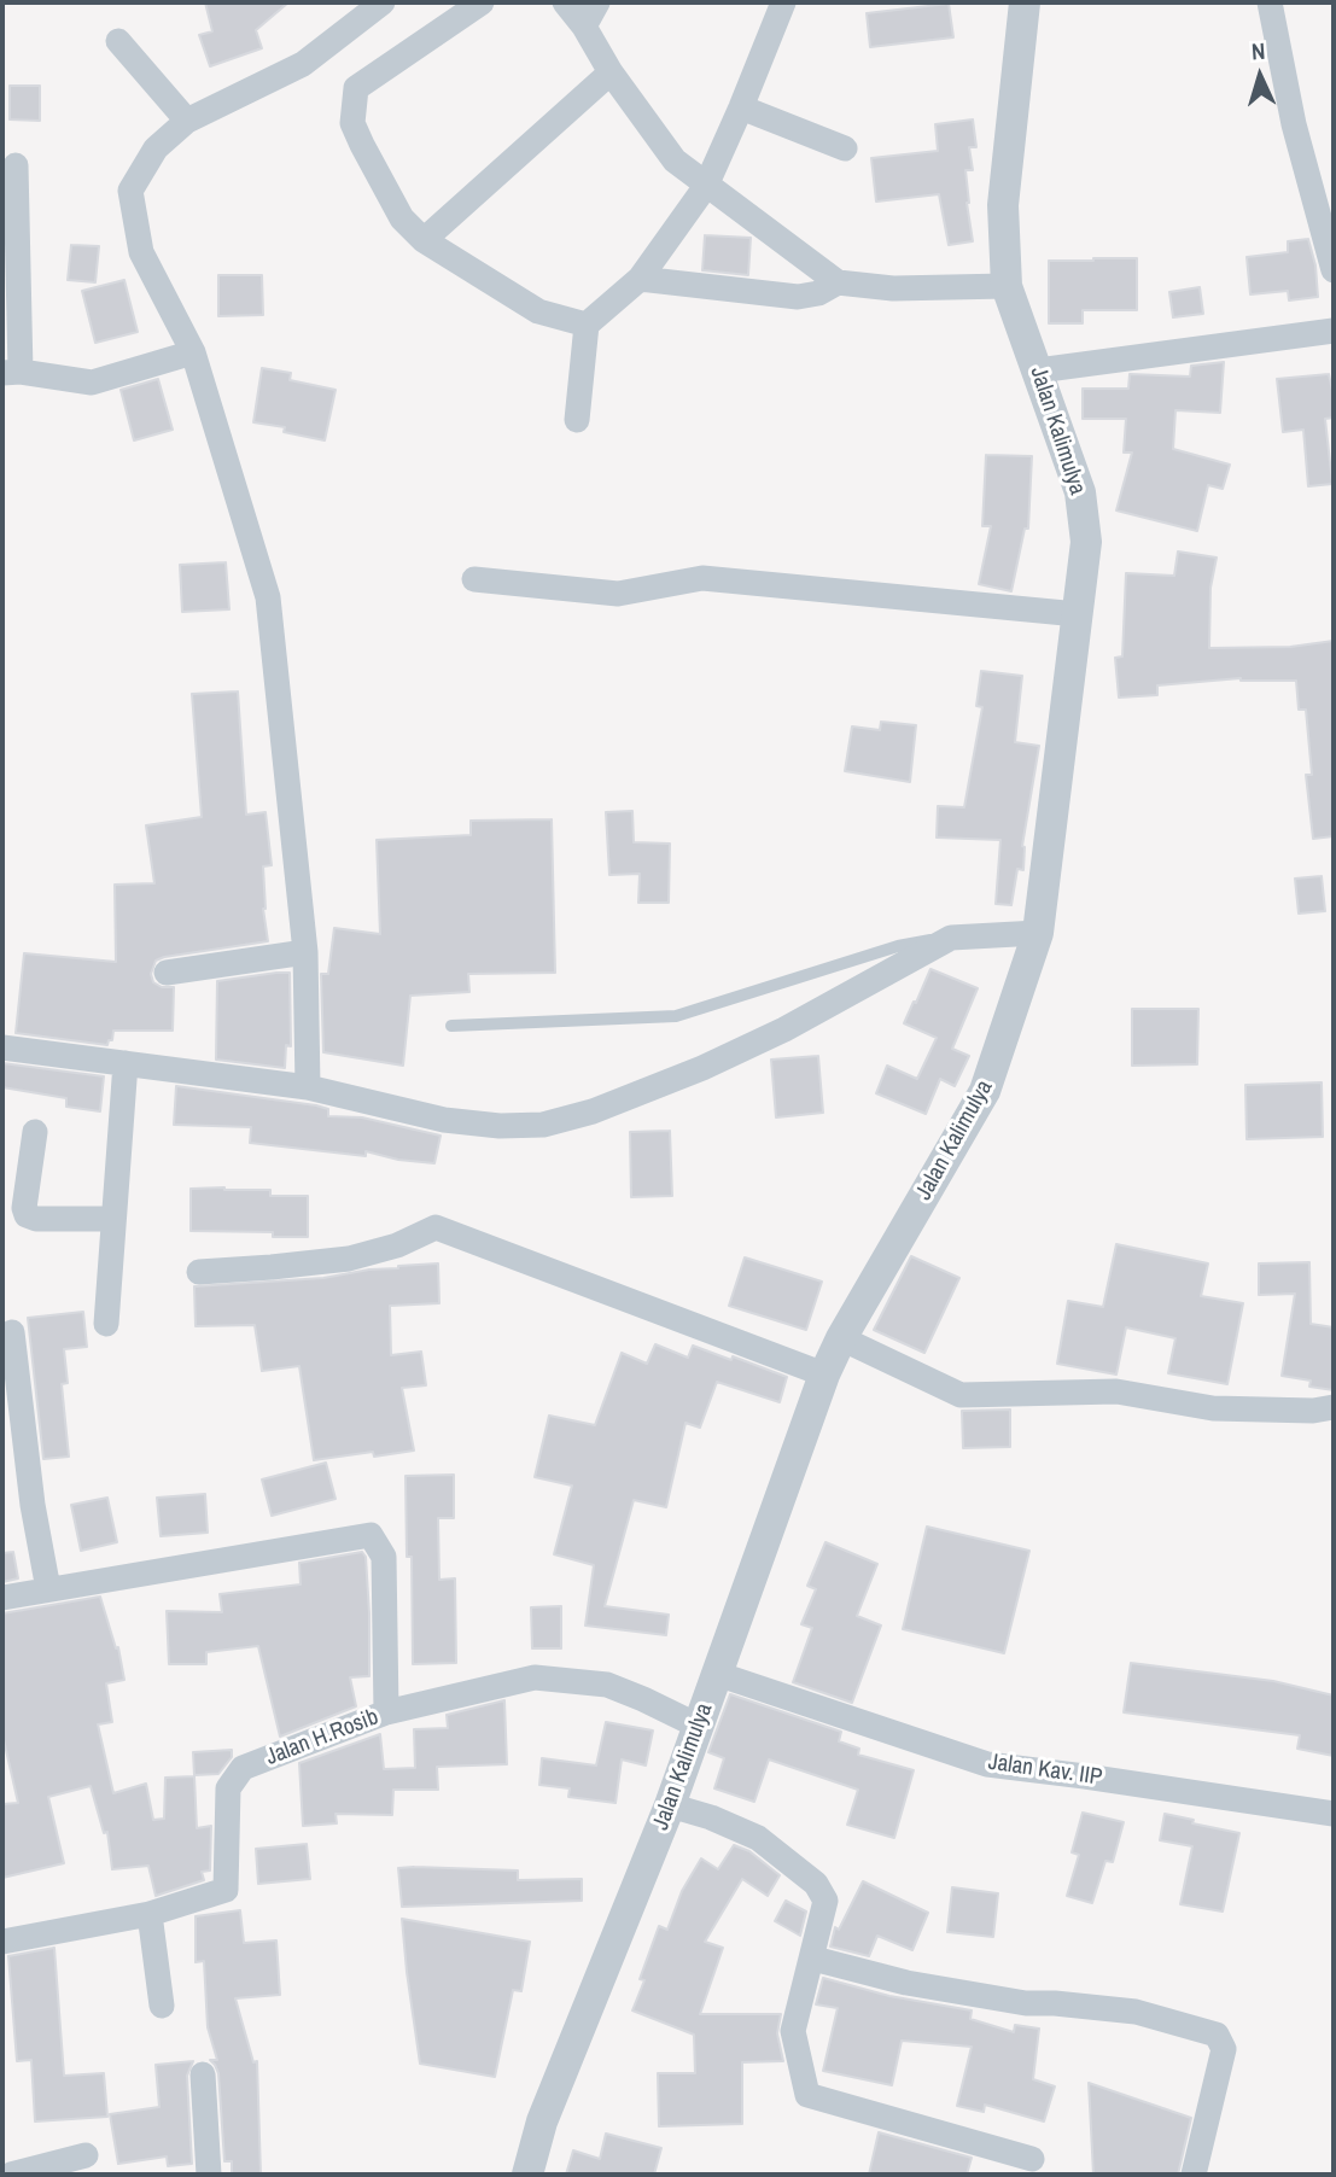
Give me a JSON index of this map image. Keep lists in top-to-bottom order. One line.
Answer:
{"streets":{"street":["Jalan Kalimulya","Jalan H.Rosib","Jalan Kav. IIP"]},"crossings":[["Jalan Kalimulya","Jalan H.Rosib"],["Jalan Kalimulya","Jalan Kav. IIP"]],"north":"top"}
